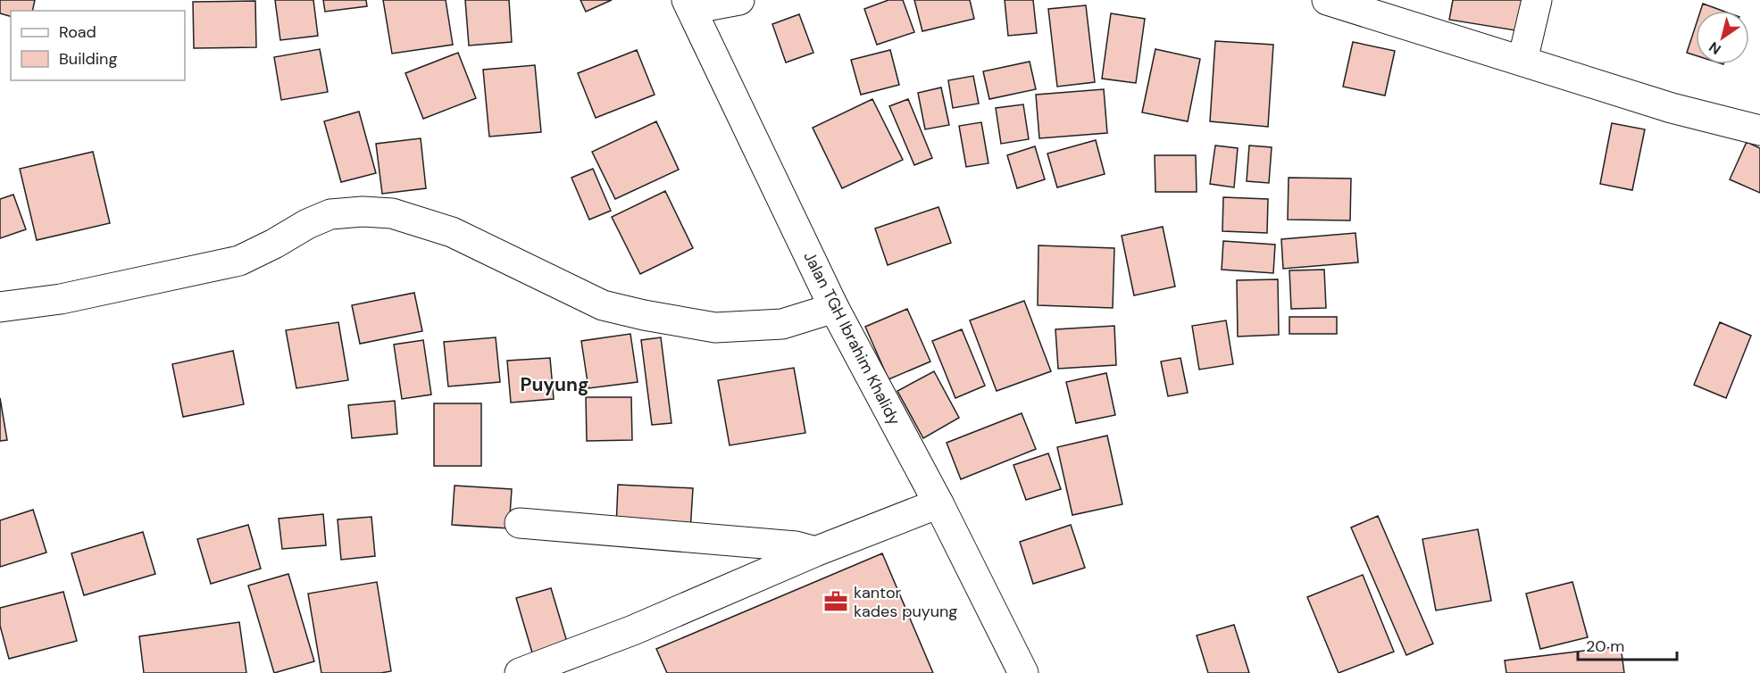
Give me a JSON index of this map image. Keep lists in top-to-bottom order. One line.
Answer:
{"streets":{"street":["Jalan TGH Ibrahim Khalidy"]},"districts":["Puyung"],"places":{"office":["kantor kades puyung"]},"legend":["Road","Building"],"scale_bar":"20 m","north":"bottom left"}
